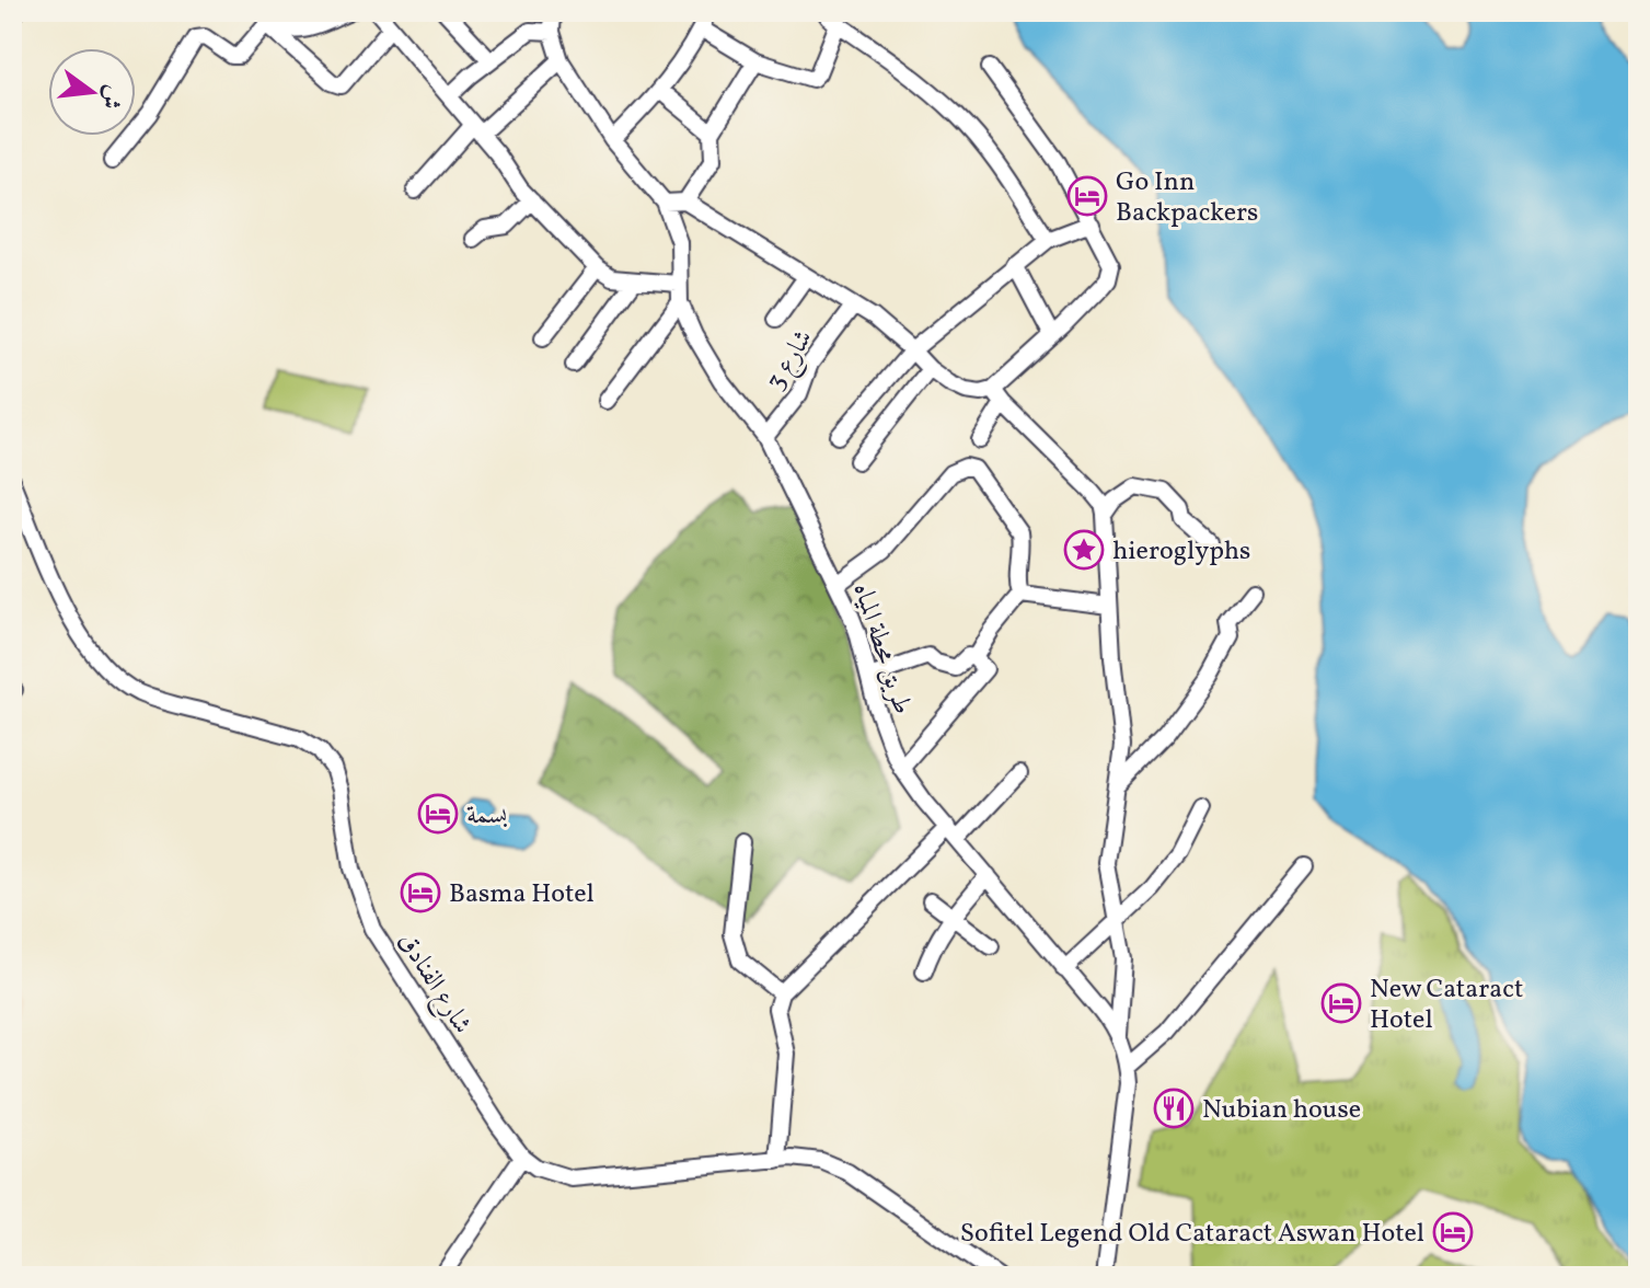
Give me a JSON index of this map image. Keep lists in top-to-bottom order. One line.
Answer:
{"streets":{"street":["شارع 3","طريق محطة المياه","شارع الفنادق"]},"crossings":[["شارع 3","طريق محطة المياه"]],"places":{"hotel":["Go Inn Backpackers","بسمة","Basma Hotel","New Cataract Hotel","Sofitel Legend Old Cataract Aswan Hotel"],"place":["hieroglyphs"],"restaurant":["Nubian house"]},"north":"right"}
